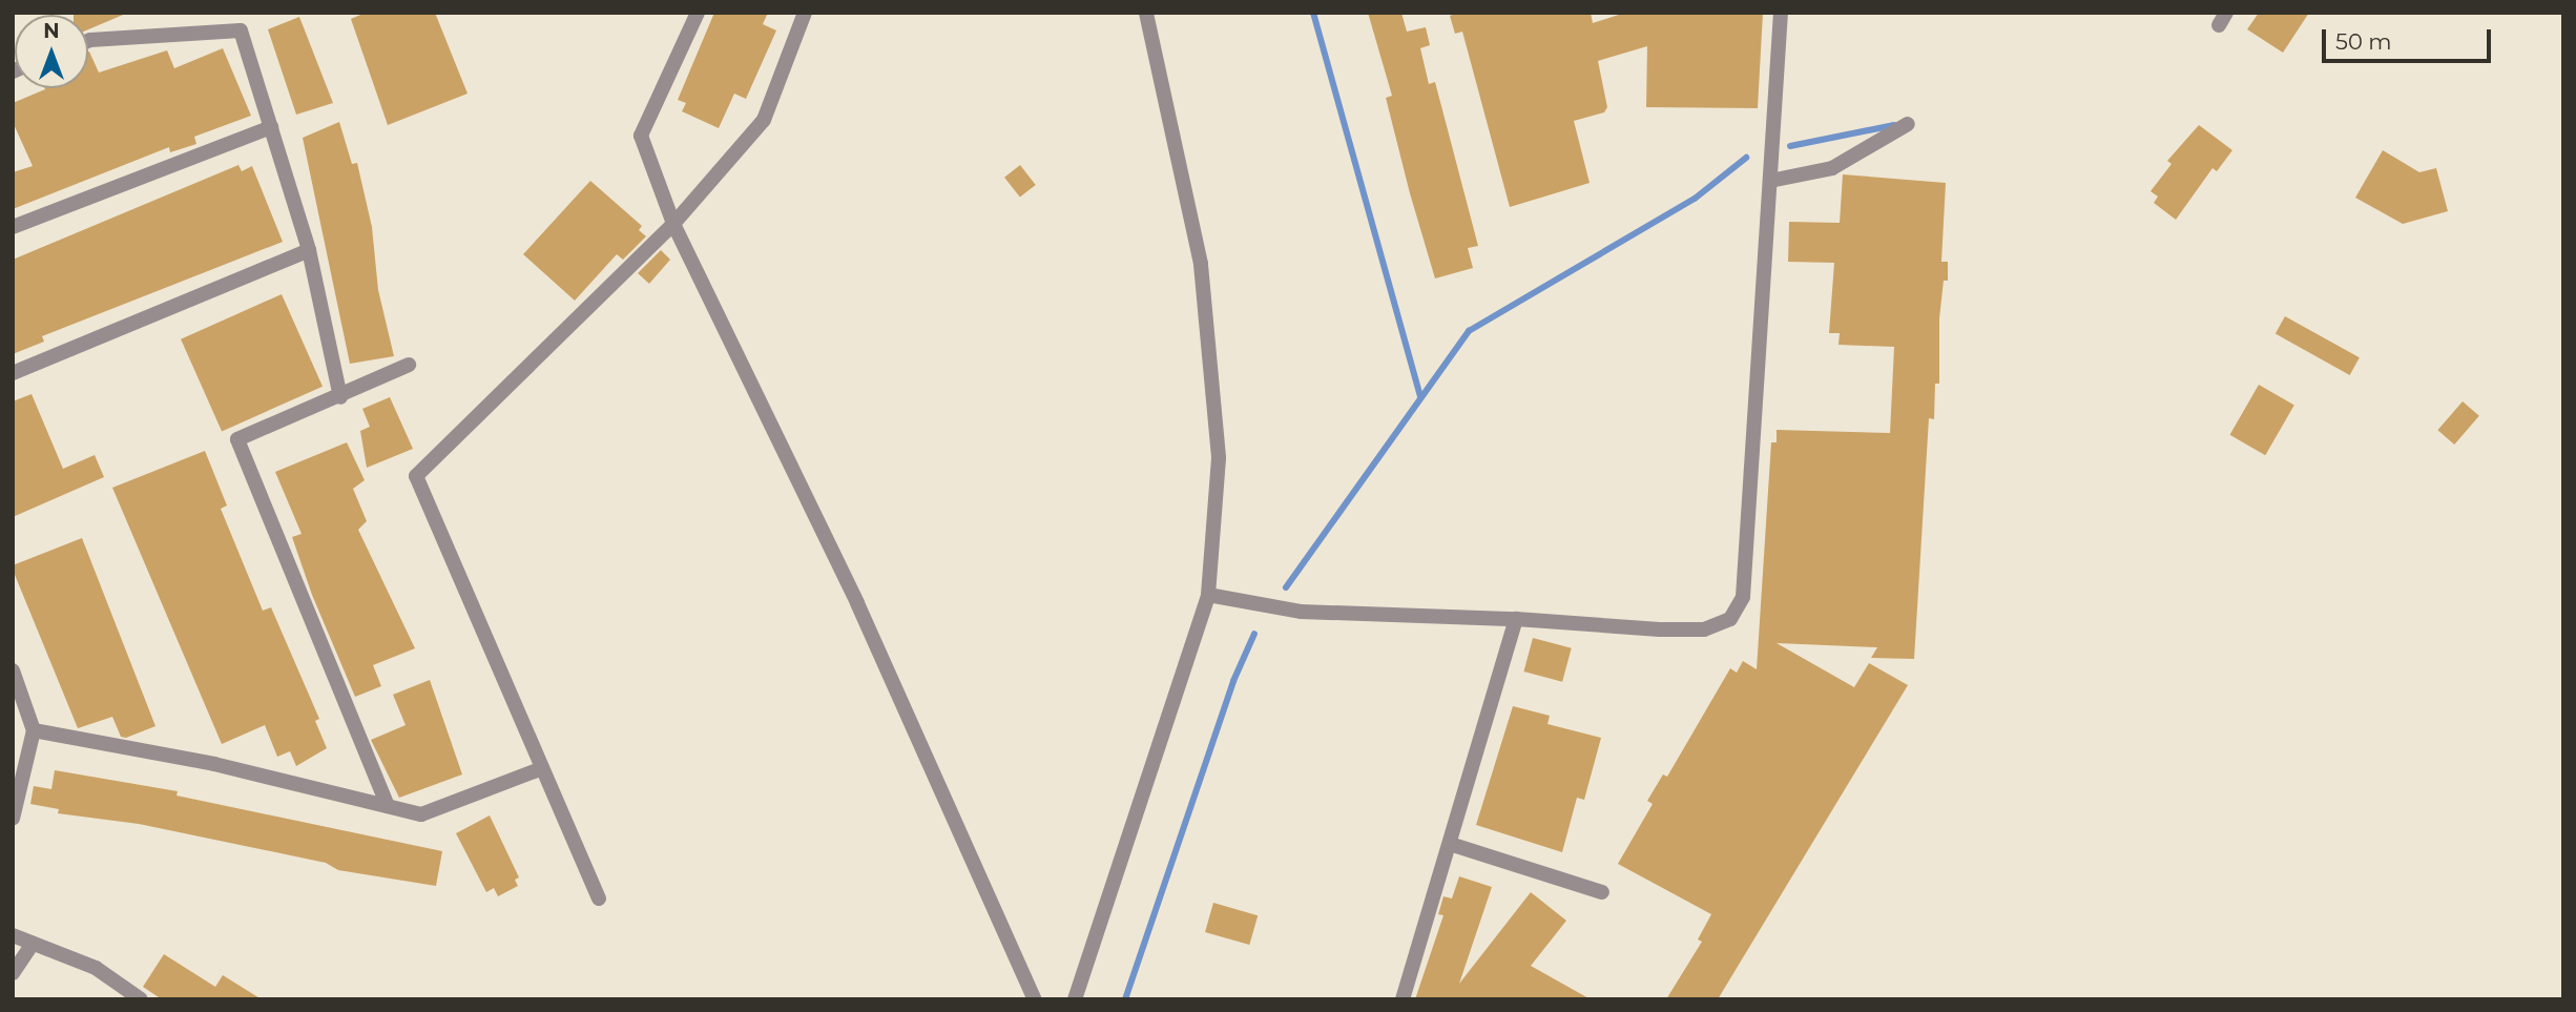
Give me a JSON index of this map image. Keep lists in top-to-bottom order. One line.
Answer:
{"scale_bar":"50 m","north":"top"}
